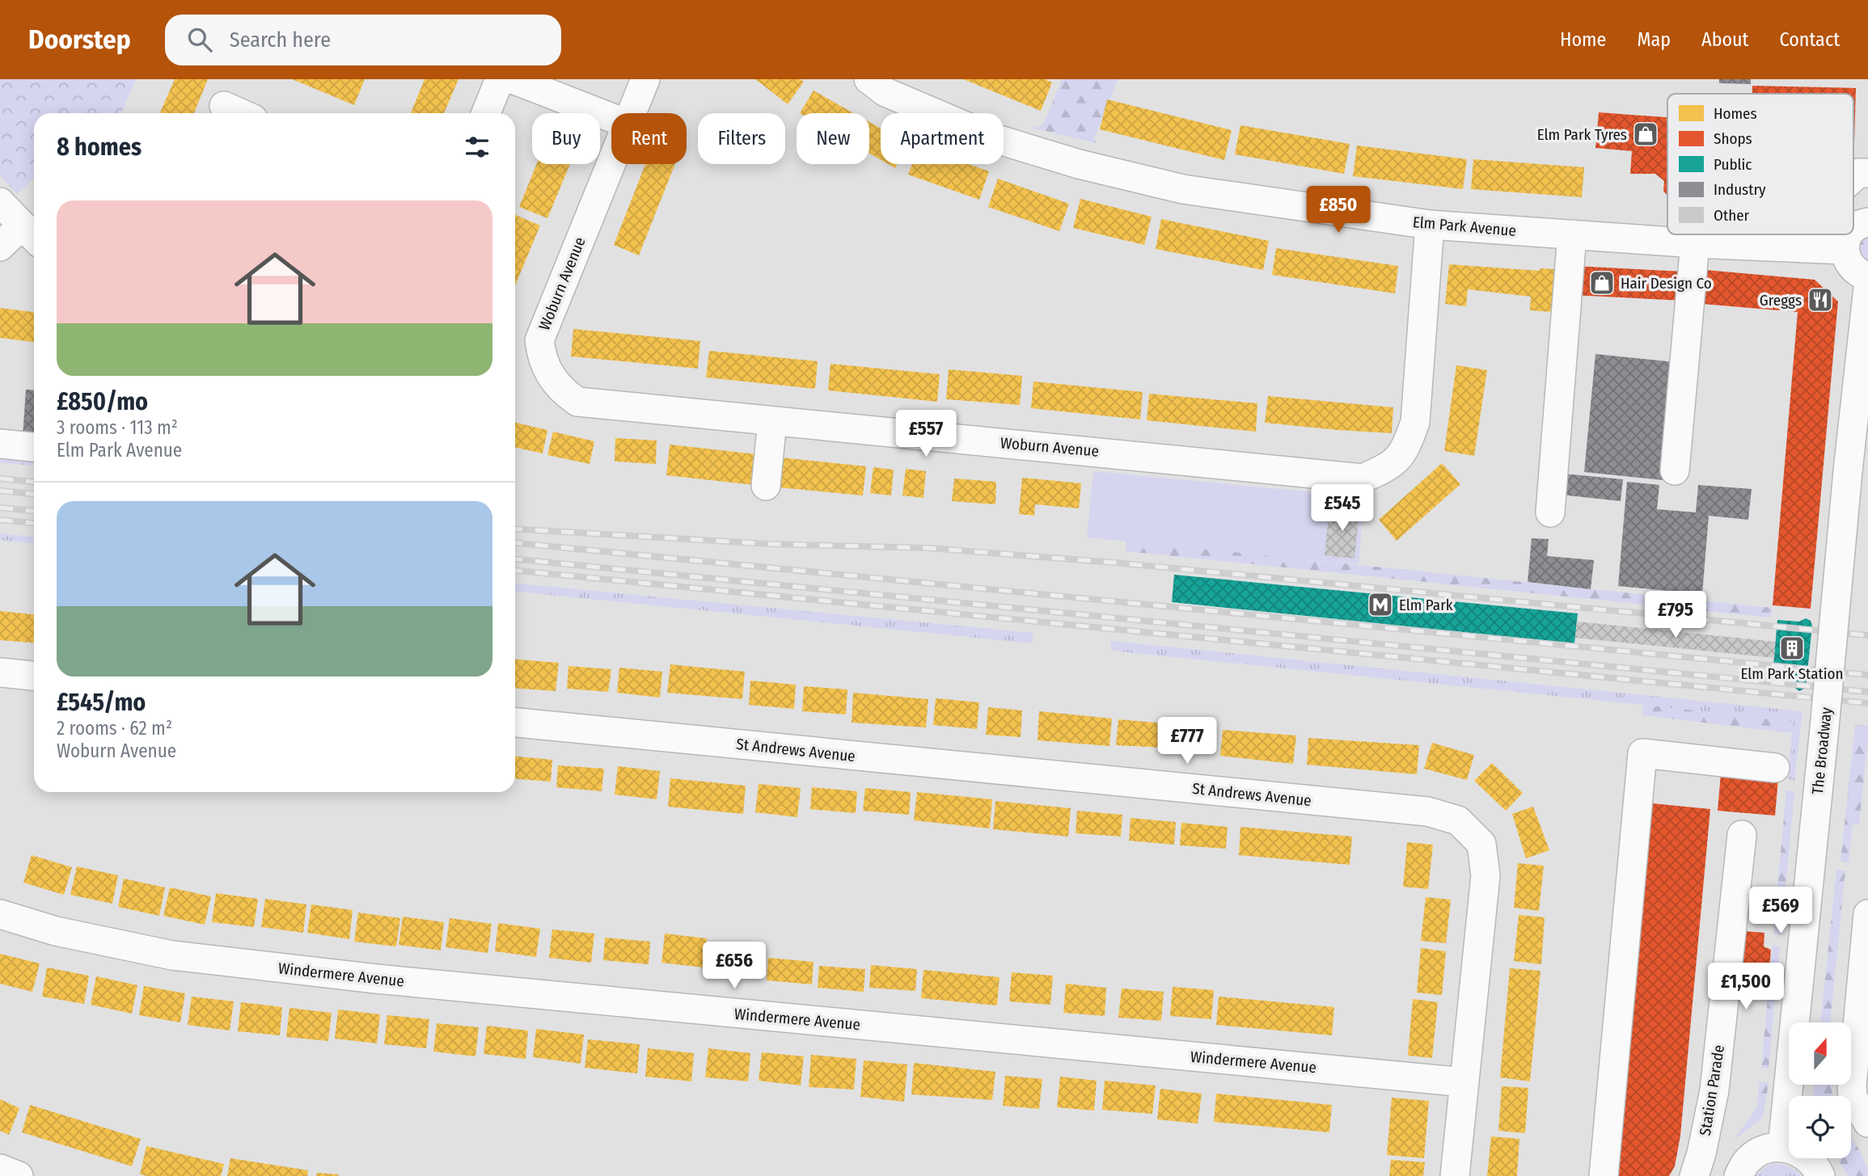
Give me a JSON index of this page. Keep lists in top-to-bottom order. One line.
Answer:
{"streets":{"street":["Elm Park Avenue","Woburn Avenue","St Andrews Avenue","The Broadway","Windermere Avenue","Station Parade"]},"crossings":[["Elm Park Avenue","Woburn Avenue"],["St Andrews Avenue","Windermere Avenue"]],"places":{"shop":["Elm Park Tyres","Hair Design Co"],"restaurant":["Greggs"],"metro station":["Elm Park"],"building":["Elm Park Station"]},"legend":["Homes","Shops","Public","Industry","Other"],"north":"top","page":{"header":"Doorstep","search":"Search here","nav":["Home","Map","About","Contact"],"chip":["Buy","Rent","Filters","New","Apartment"],"heading":"8 homes","list":[{"name":"£850/mo","note":"3 rooms · 113 m² · Elm Park Avenue"},{"name":"£545/mo","note":"2 rooms · 62 m² · Woburn Avenue"}],"price":["£850","£557","£545","£795","£777","£569","£656","£1,500"]}}
